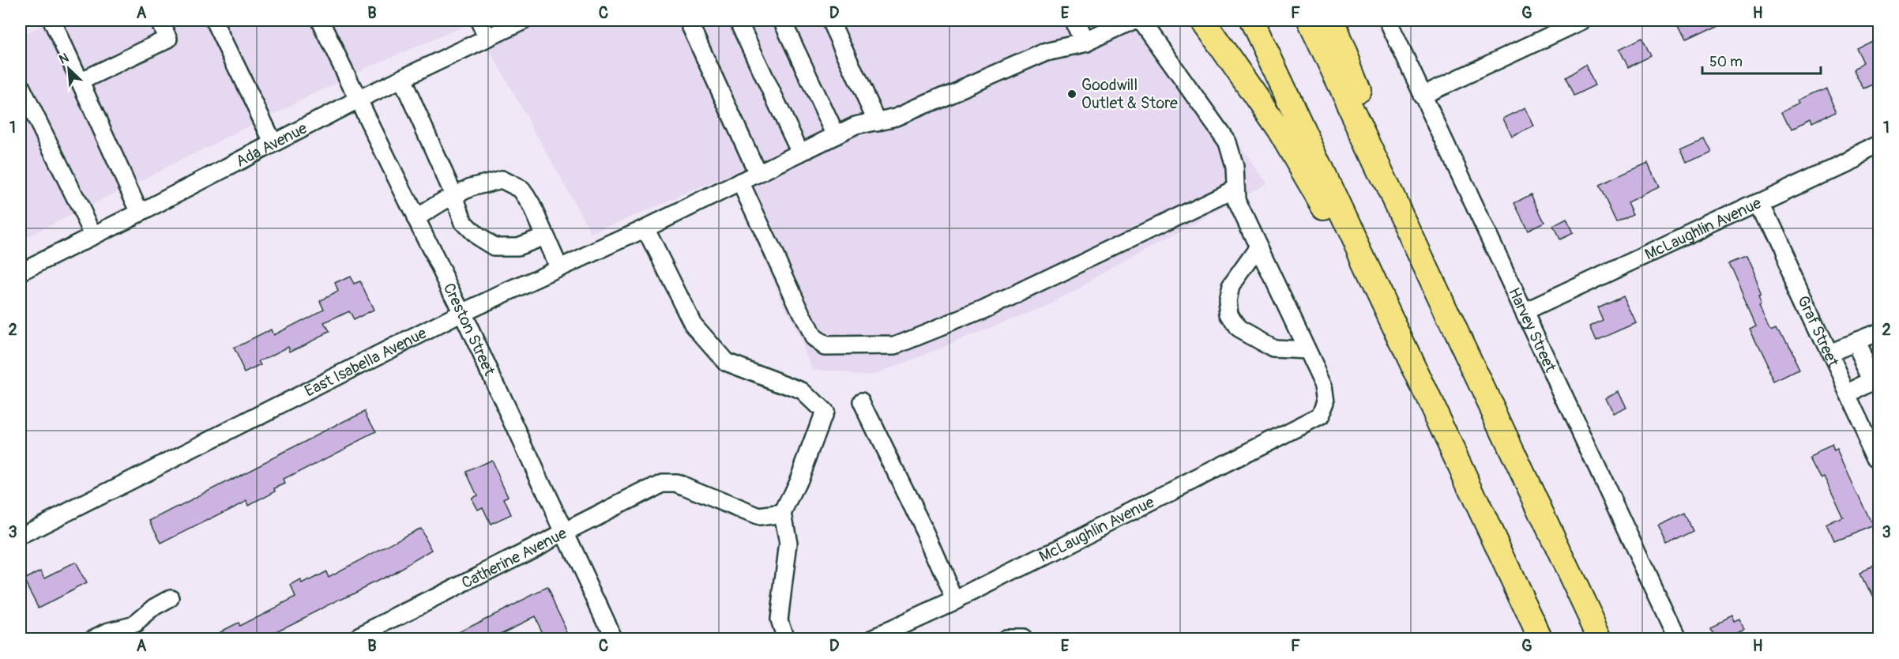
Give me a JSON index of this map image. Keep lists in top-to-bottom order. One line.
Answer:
{"streets":{"street":["Ada Avenue","McLaughlin Avenue","Creston Street","Harvey Street","Graf Street","East Isabella Avenue","Catherine Avenue"]},"crossings":[["Ada Avenue","Creston Street"],["McLaughlin Avenue","Harvey Street"],["McLaughlin Avenue","Graf Street"],["Creston Street","East Isabella Avenue"],["Creston Street","Catherine Avenue"]],"places":["Goodwill Outlet & Store"],"scale_bar":"50 m","north":"top left","grid":{"columns":["A","B","C","D","E","F","G","H"],"rows":["1","2","3"]}}
